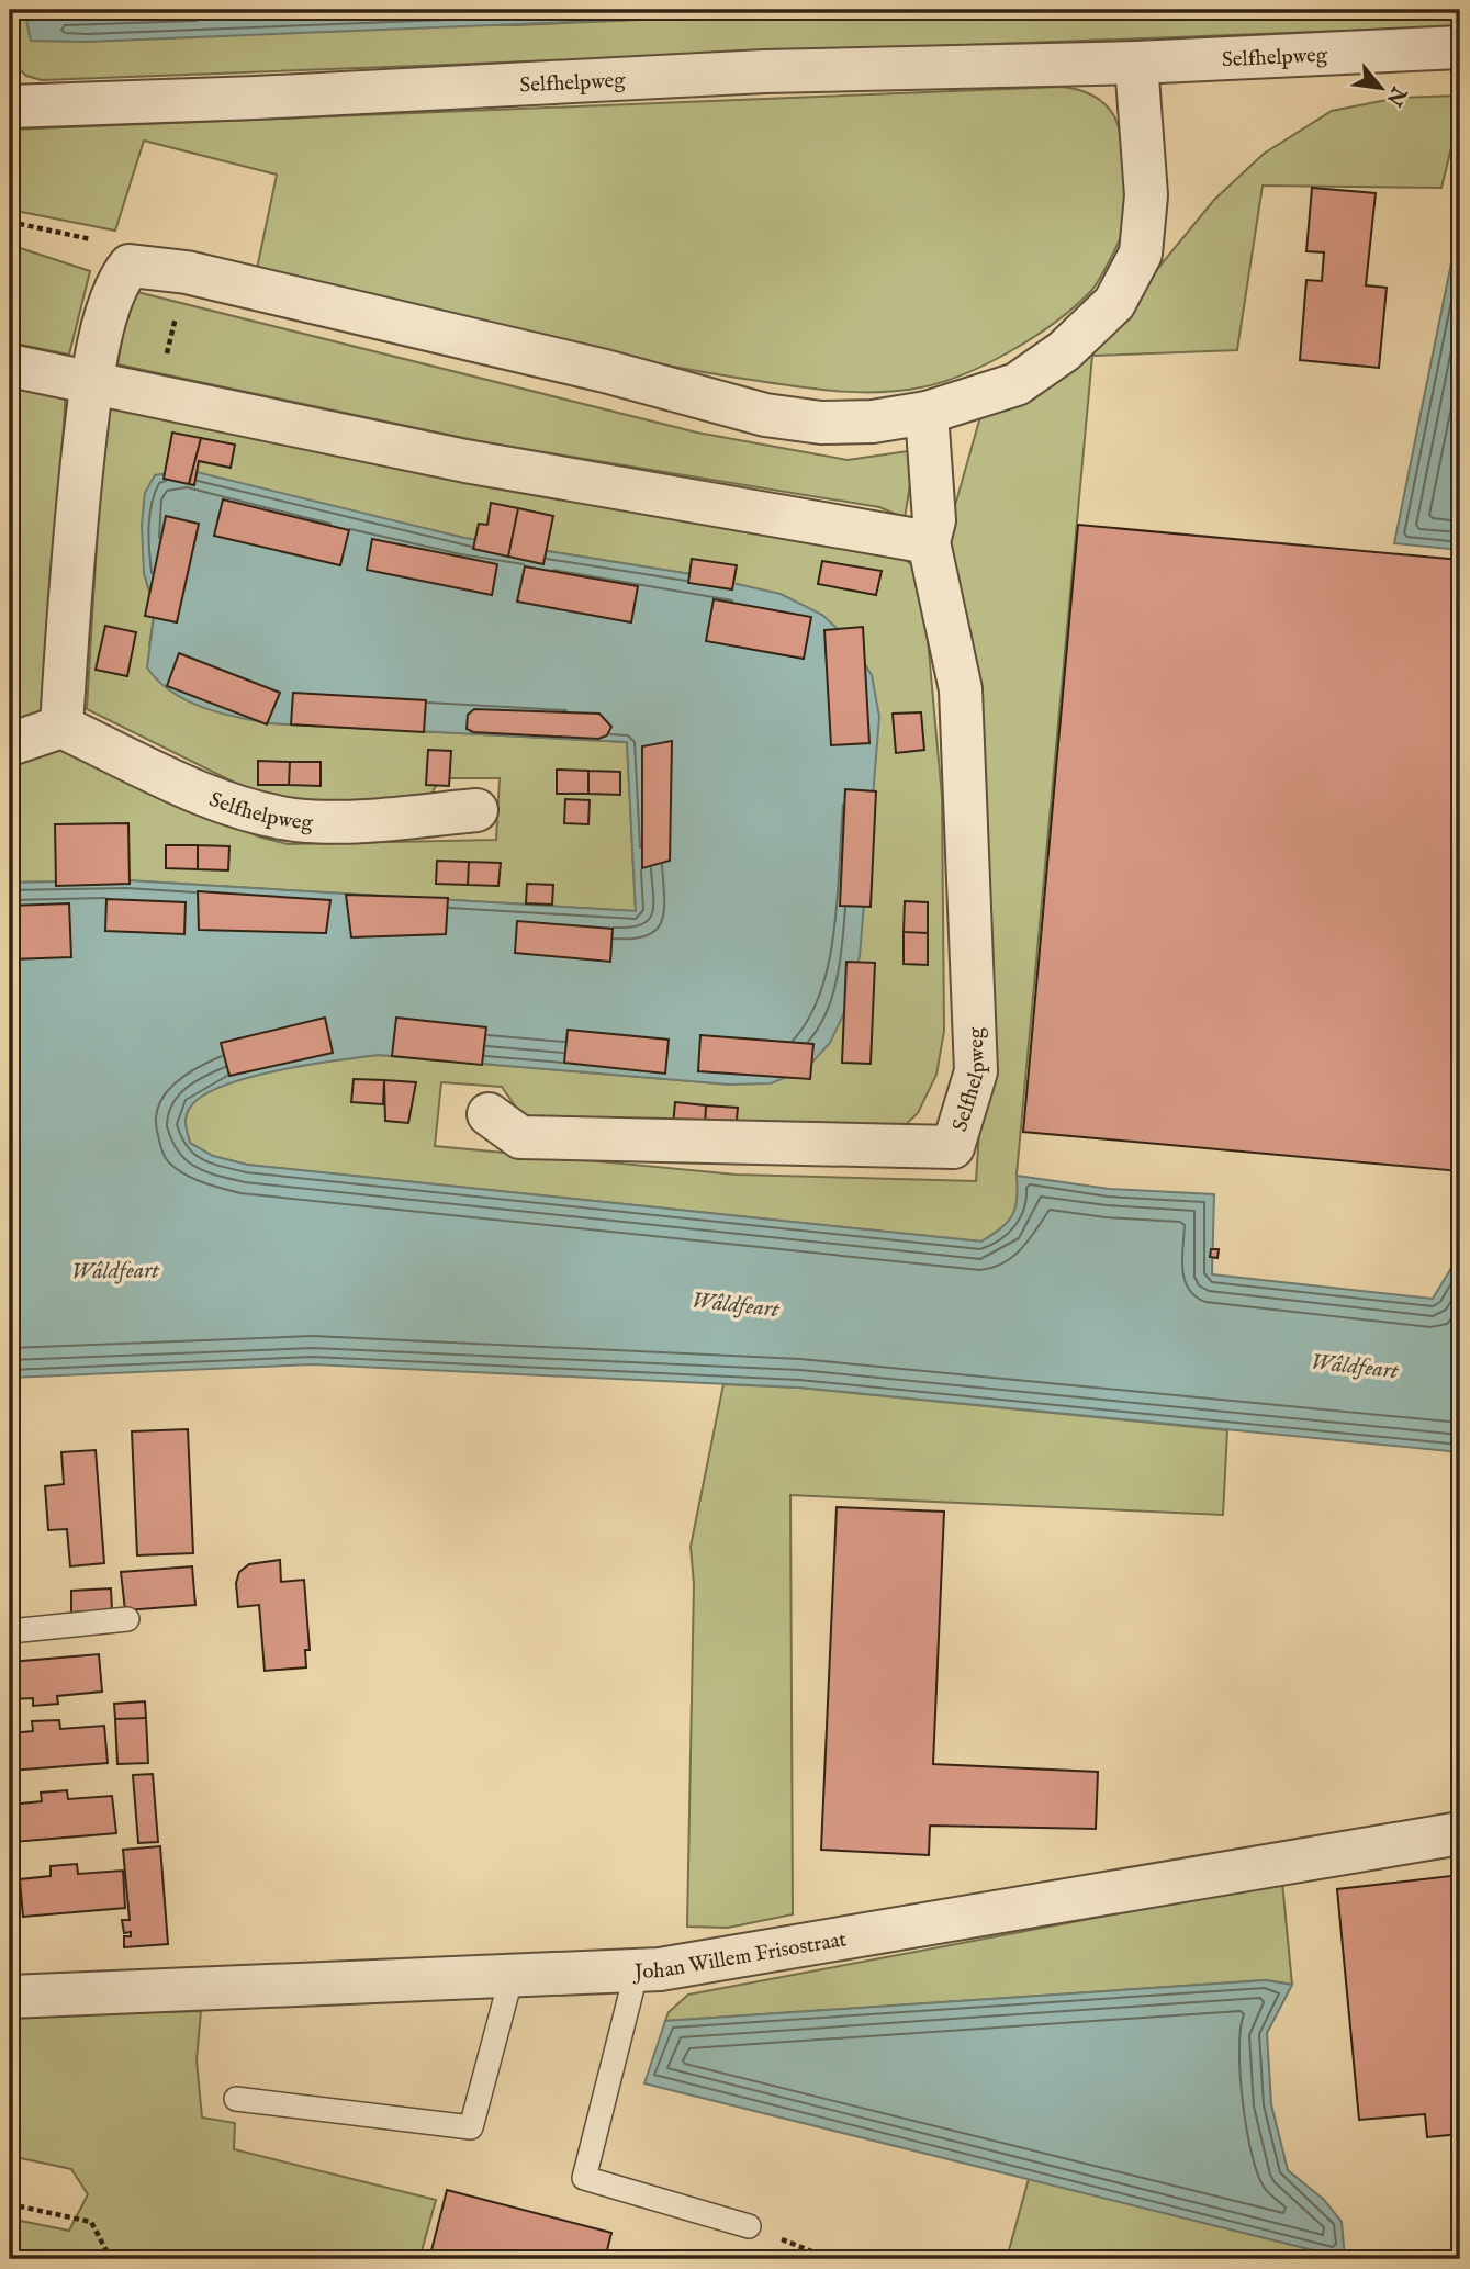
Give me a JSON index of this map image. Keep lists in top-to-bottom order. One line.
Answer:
{"streets":{"street":["Selfhelpweg","Johan Willem Frisostraat"]},"water":["Wâldfeart"],"north":"bottom right"}
